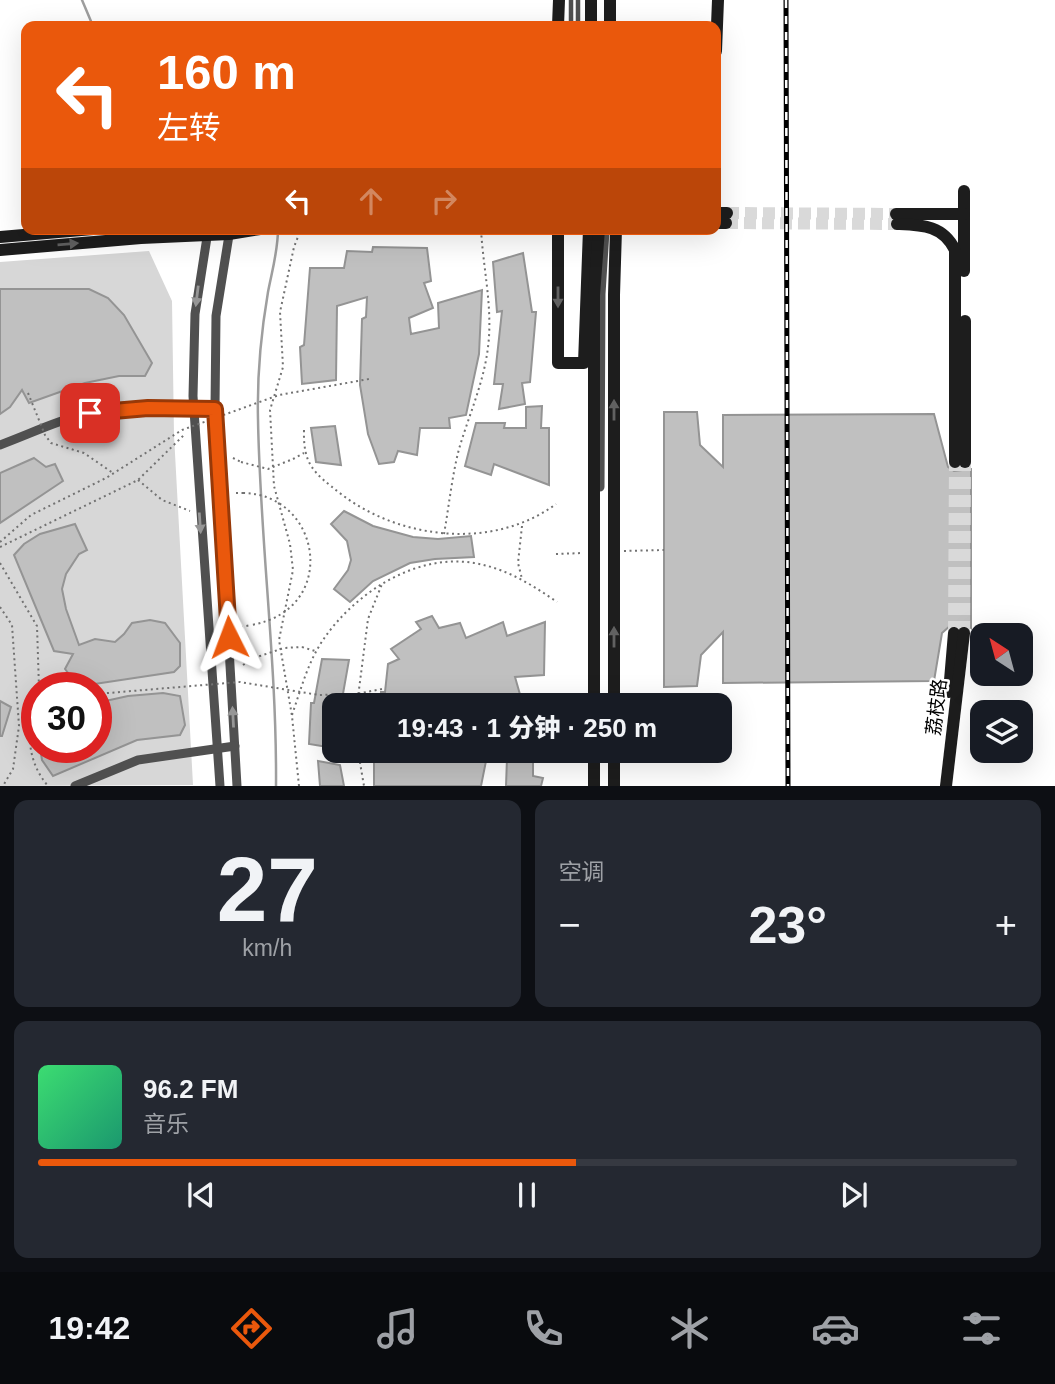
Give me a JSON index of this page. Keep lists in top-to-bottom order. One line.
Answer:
{"streets":{"street":["荔枝路"]},"north":"top left","page":{"turn":["160 m","左转"],"limit":"30","trip":"19:43 · 1 分钟 · 250 m","tile":[["27","km/h"],"空调"],"heat":["−","23°","+"],"song":["96.2 FM","音乐"],"tabs":"19:42"}}
